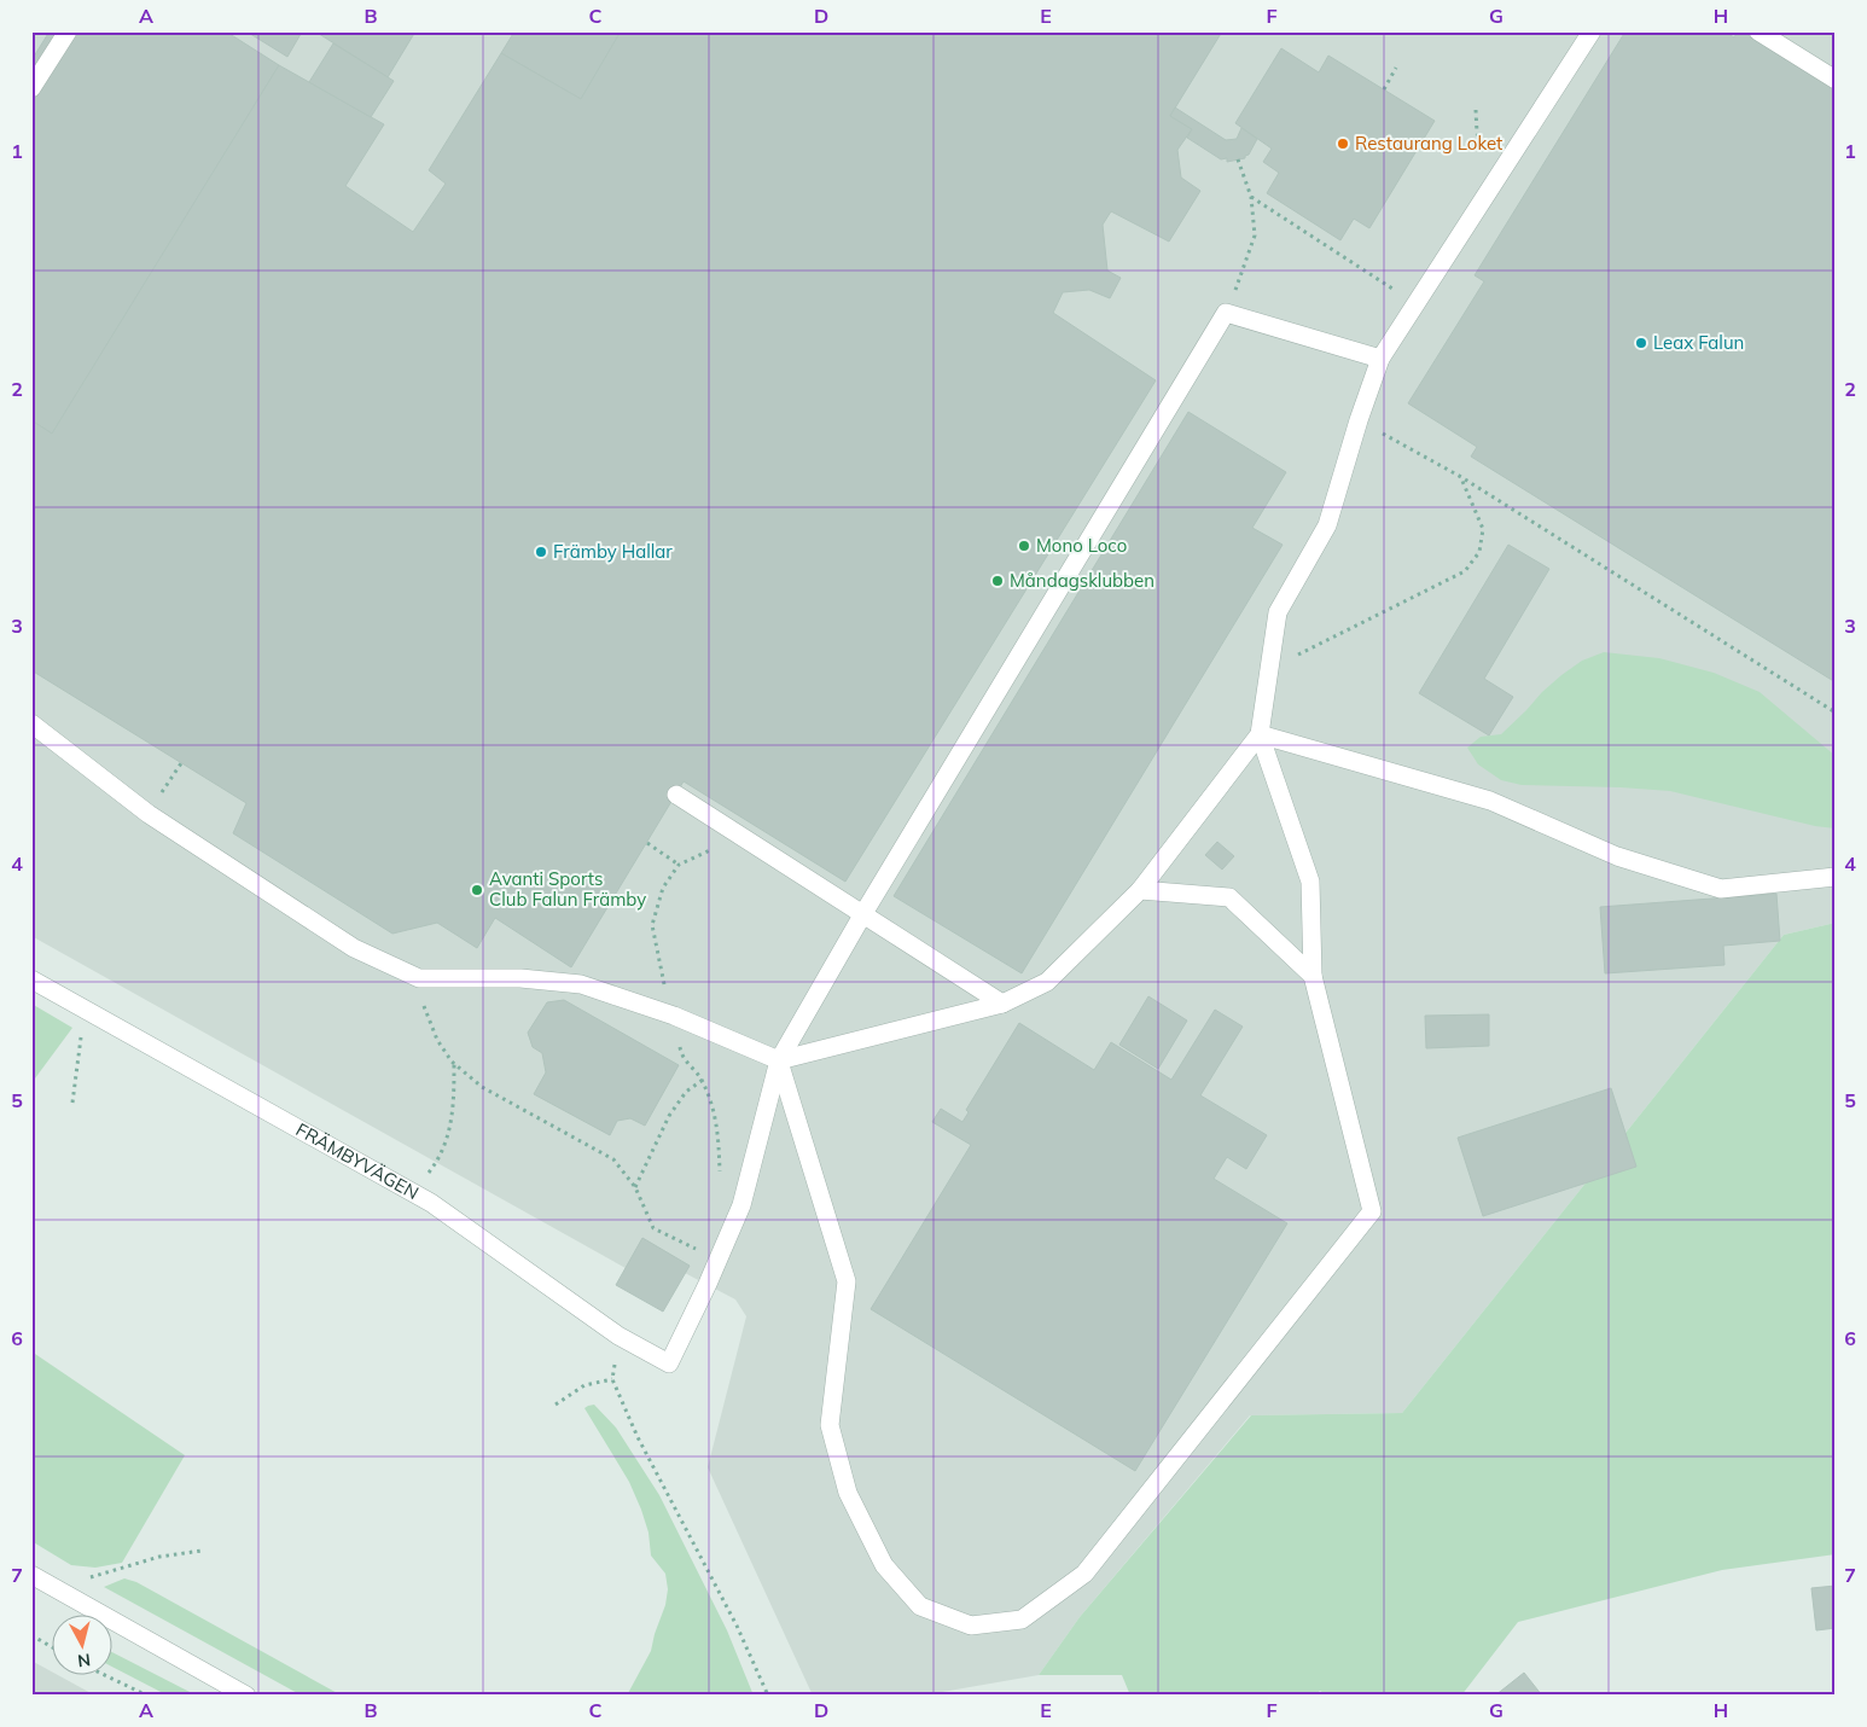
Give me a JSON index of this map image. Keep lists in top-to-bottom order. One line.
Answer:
{"streets":{"street":["FRÄMBYVÄGEN"]},"places":["Restaurang Loket","Leax Falun","Mono Loco","Främby Hallar","Måndagsklubben","Avanti Sports Club Falun Främby"],"north":"bottom","grid":{"columns":["A","B","C","D","E","F","G","H"],"rows":["1","2","3","4","5","6","7"]}}
